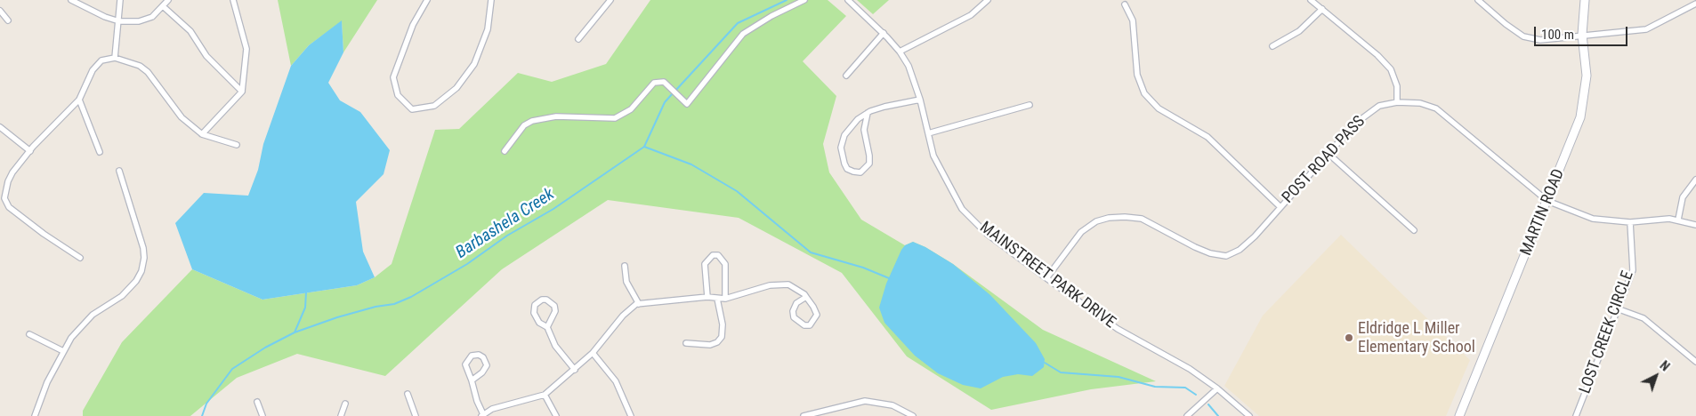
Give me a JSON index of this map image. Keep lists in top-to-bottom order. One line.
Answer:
{"streets":{"street":["POST ROAD PASS","MARTIN ROAD","MAINSTREET PARK DRIVE","LOST CREEK CIRCLE"]},"crossings":[["POST ROAD PASS","MARTIN ROAD"],["POST ROAD PASS","MAINSTREET PARK DRIVE"],["POST ROAD PASS","LOST CREEK CIRCLE"]],"water":["Barbashela Creek"],"places":["Eldridge L Miller Elementary School"],"scale_bar":"100 m","north":"top right"}
